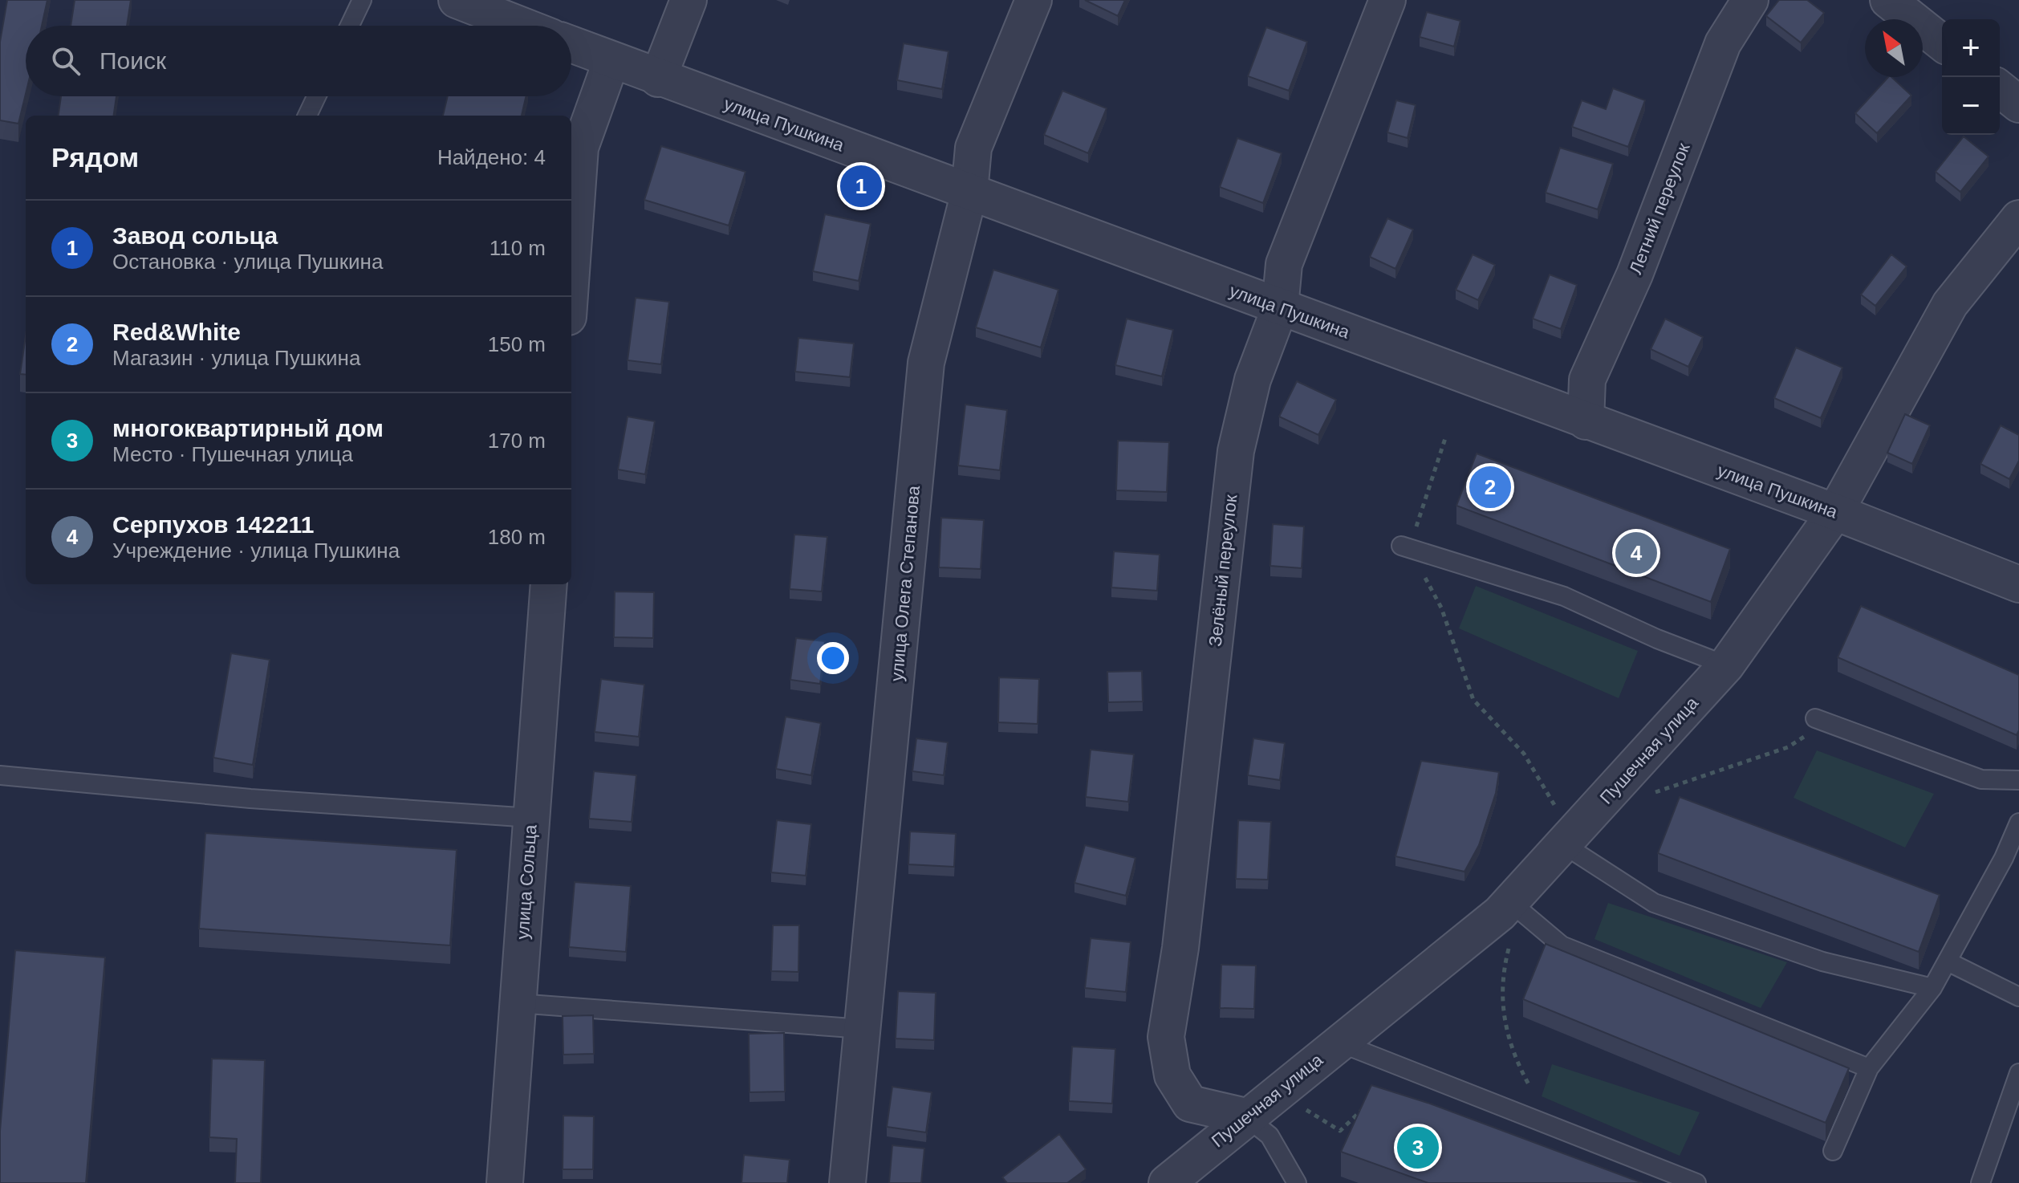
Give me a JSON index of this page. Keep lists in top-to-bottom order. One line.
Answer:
{"streets":{"street":["улица Пушкина","Летний переулок","Зелёный переулок","улица Олега Степанова","Пушечная улица","улица Сольца"]},"crossings":[["улица Пушкина","Летний переулок"],["улица Пушкина","Зелёный переулок"],["улица Пушкина","улица Олега Степанова"],["улица Пушкина","Пушечная улица"],["Зелёный переулок","Пушечная улица"]],"north":"top left","page":{"map_buttons":["+","−"],"search":"Поиск","heading":["Рядом","Найдено: 4"],"pins":["1","2","4","3"],"list":[{"mark":"1","name":"Завод сольца","note":"Остановка · улица Пушкина","value":"110 m"},{"mark":"2","name":"Red&White","note":"Магазин · улица Пушкина","value":"150 m"},{"mark":"3","name":"многоквартирный дом","note":"Место · Пушечная улица","value":"170 m"},{"mark":"4","name":"Серпухов 142211","note":"Учреждение · улица Пушкина","value":"180 m"}]}}
